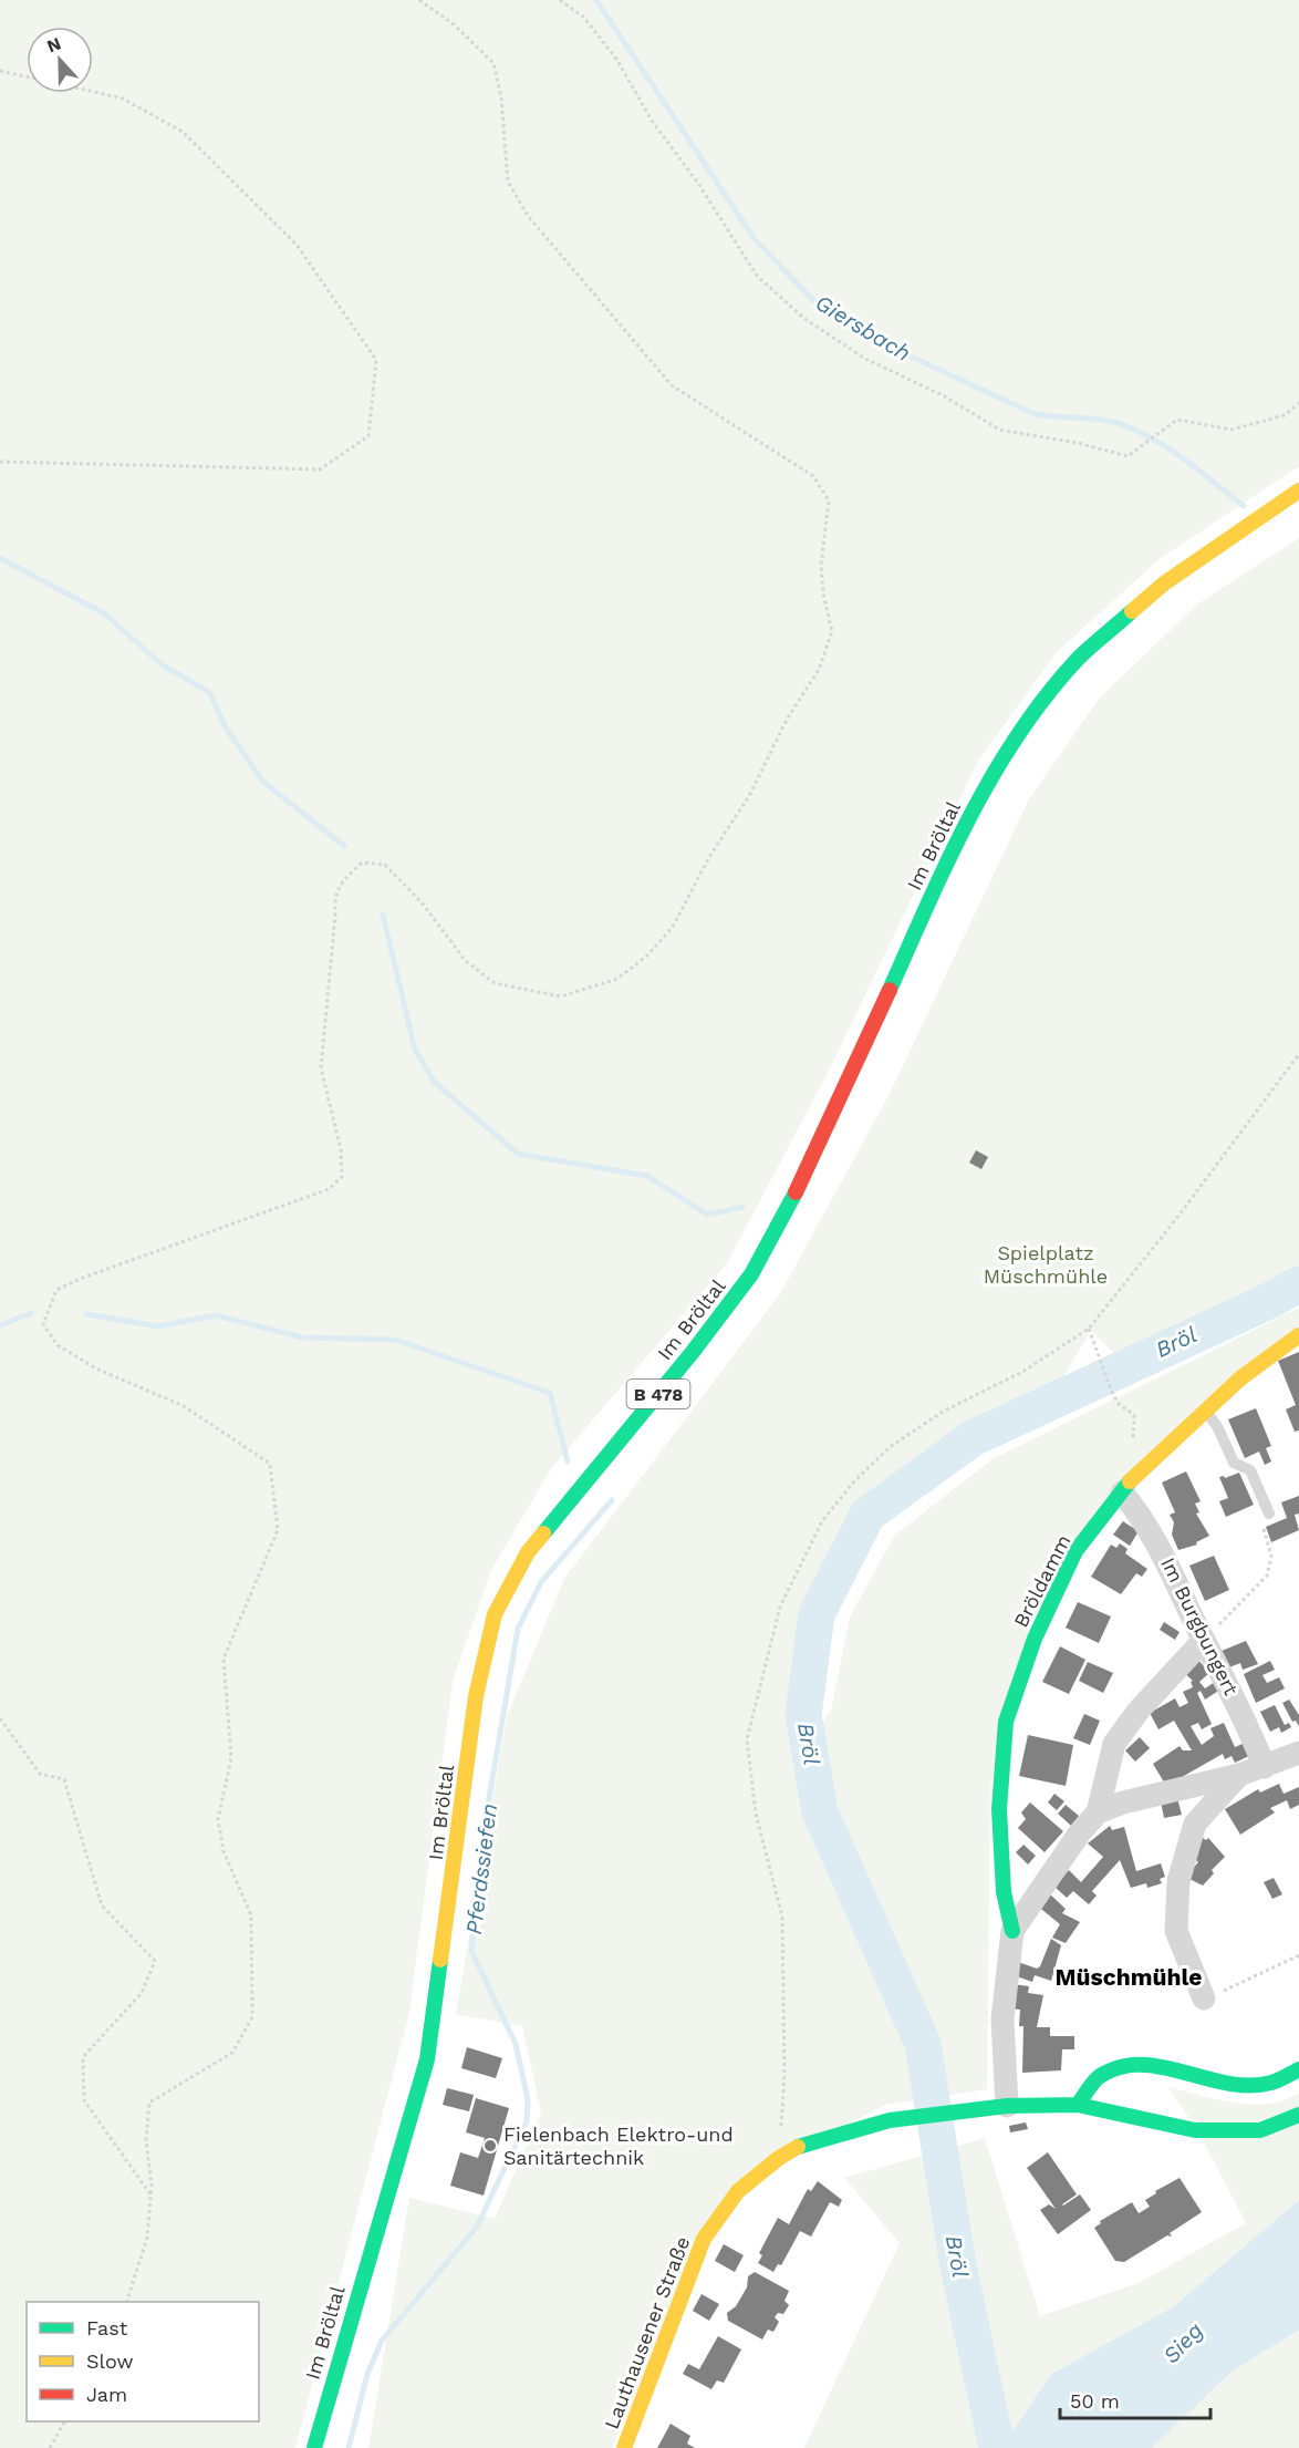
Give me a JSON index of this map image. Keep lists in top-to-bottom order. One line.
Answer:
{"streets":{"main road":["Im Bröltal","B 478","Bröldamm","Lauthausener Straße"],"street":["Im Burgbungert"]},"crossings":[["Bröldamm","Im Burgbungert"]],"districts":["Müschmühle"],"water":["Giersbach","Bröl","Pferdssiefen","Sieg"],"parks":["Spielplatz Müschmühle"],"places":["Fielenbach Elektro-und Sanitärtechnik"],"legend":["Fast","Slow","Jam"],"scale_bar":"50 m","north":"top"}
